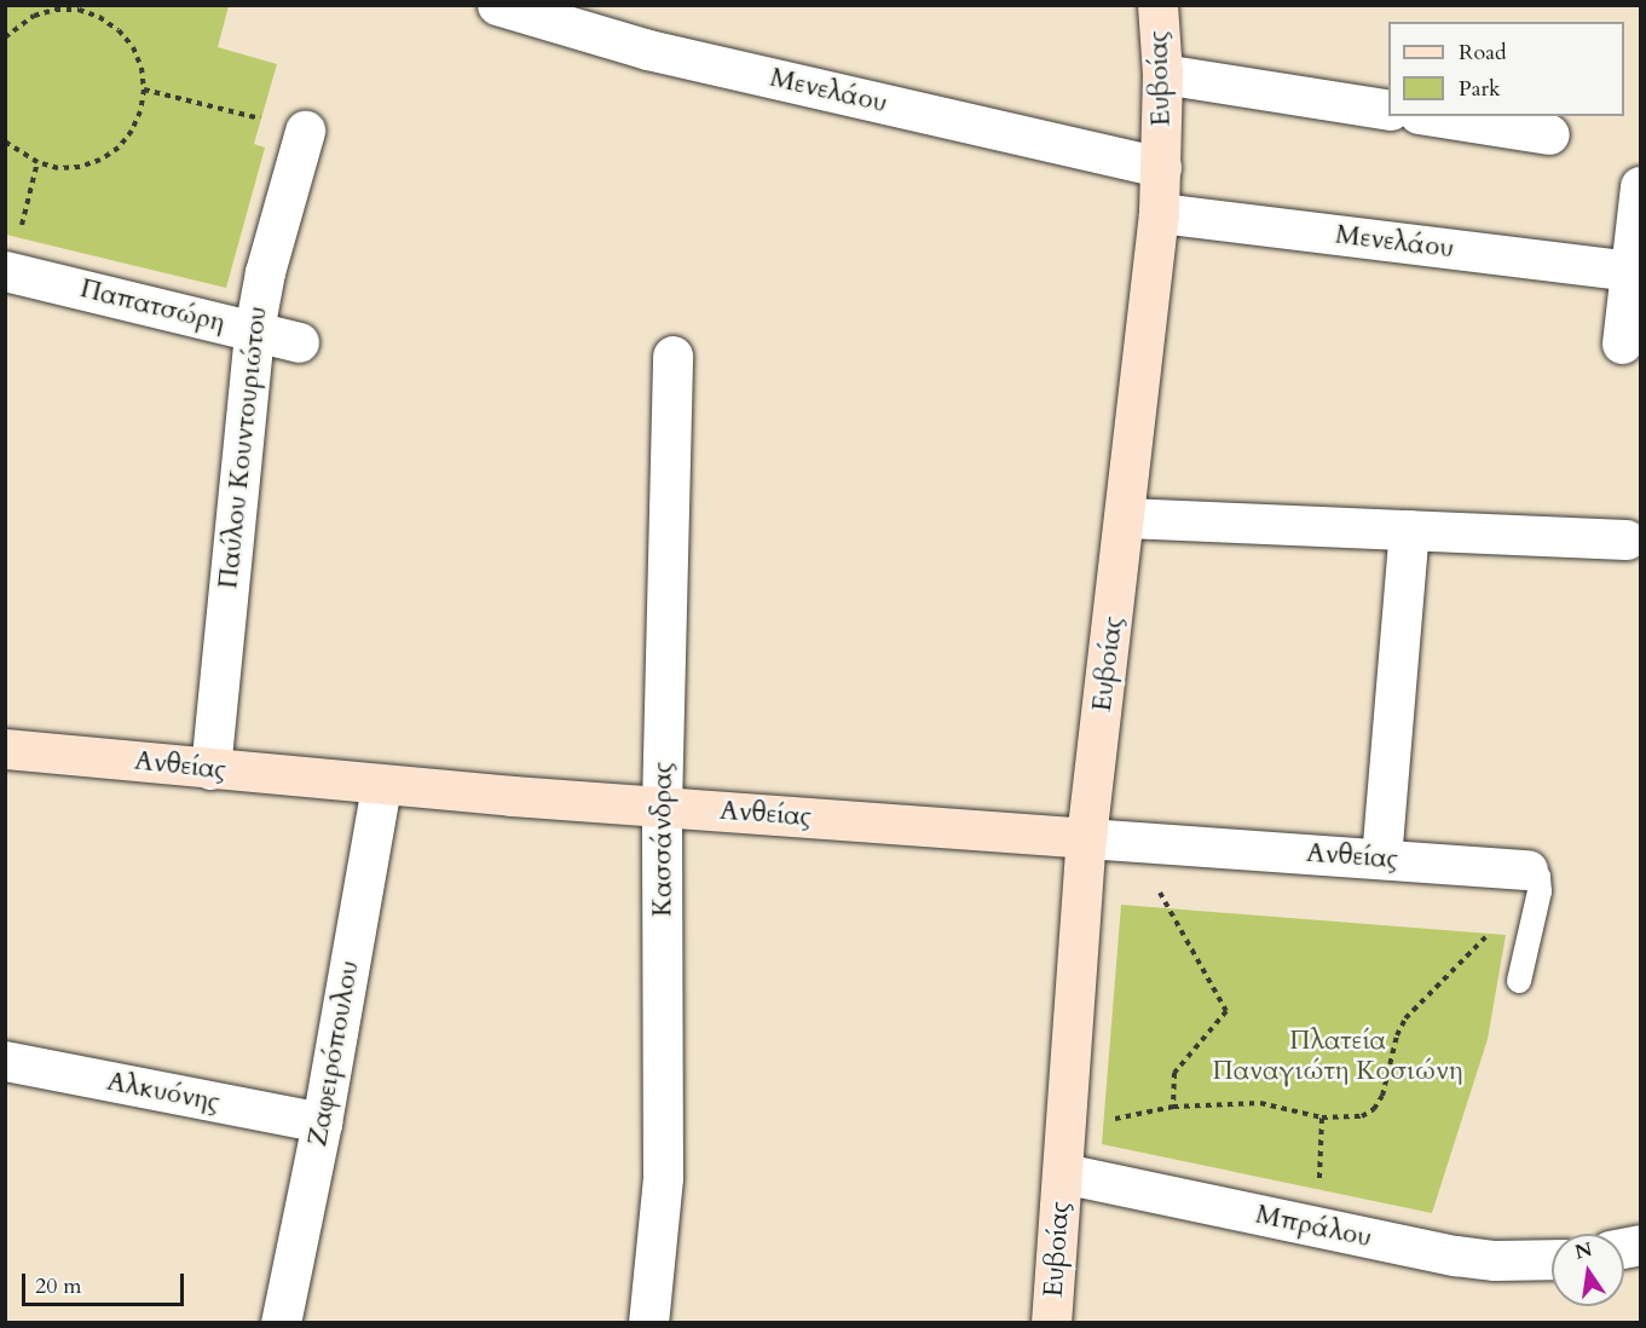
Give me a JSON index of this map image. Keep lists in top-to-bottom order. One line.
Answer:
{"streets":{"main road":["Ευβοίας","Ανθείας"],"street":["Μενελάου","Παπατσώρη","Παύλου Κουντουριώτου","Κασσάνδρας","Ζαφειρόπουλου","Αλκυόνης","Μπράλου"]},"crossings":[["Ευβοίας","Μενελάου"],["Ευβοίας","Ανθείας"],["Ευβοίας","Μπράλου"],["Παπατσώρη","Παύλου Κουντουριώτου"],["Παύλου Κουντουριώτου","Ανθείας"],["Ανθείας","Κασσάνδρας"],["Ανθείας","Ζαφειρόπουλου"],["Ζαφειρόπουλου","Αλκυόνης"]],"parks":["Πλατεία Παναγιώτη Κοσιώνη"],"legend":["Road","Park"],"scale_bar":"20 m","north":"top"}
